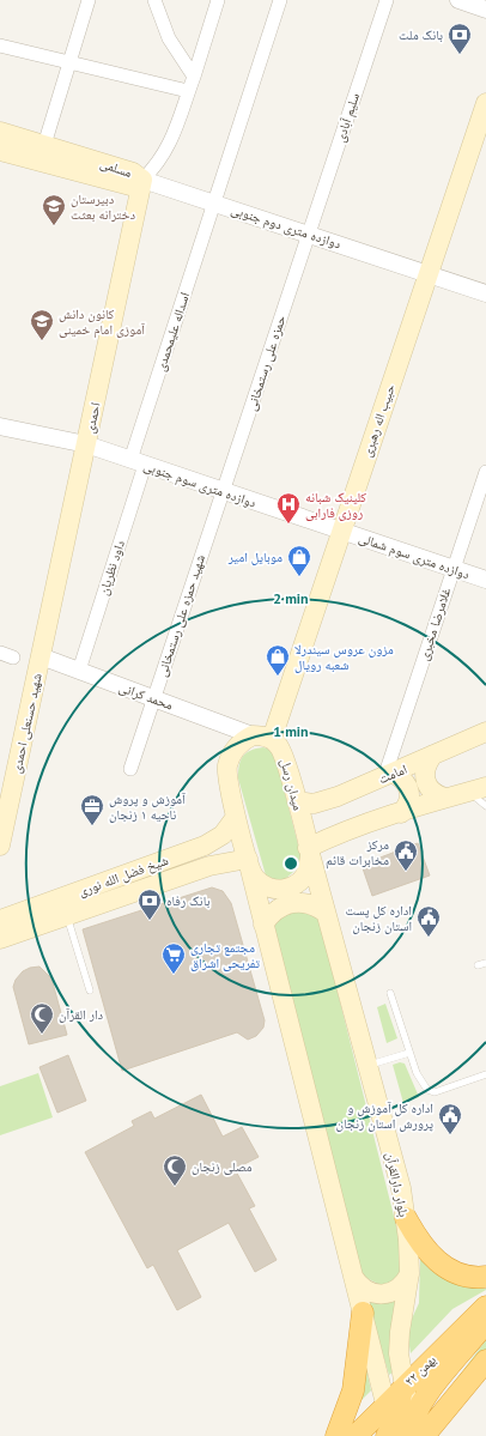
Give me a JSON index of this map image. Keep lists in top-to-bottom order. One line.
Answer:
{"streets":{"highway":["۲۲ بهمن"],"main road":["مسلمی","احمدی","حبیب اله رهبری","شهید حسنعلی احمدی","امامت","میدان رسل","شیخ فضل الله نوری","بلوار دارالقرآن"],"street":["سلیم آبادی","دوازده متری دوم جنوبی","اسداله علیمحمدی","حمزه علی رستمخانی","دوازده متری سوم جنوبی","دوازده متری سوم شمالی","داود نظریان","شهید حمزه علی رستمخانی","غلامرضا مخبری","محمد کرانی"]},"crossings":[["سلیم آبادی","دوازده متری دوم جنوبی"],["سلیم آبادی","حمزه علی رستمخانی"],["مسلمی","دوازده متری دوم جنوبی"],["مسلمی","احمدی"],["دوازده متری دوم جنوبی","اسداله علیمحمدی"],["دوازده متری دوم جنوبی","حمزه علی رستمخانی"],["دوازده متری دوم جنوبی","احمدی"],["دوازده متری دوم جنوبی","حبیب اله رهبری"],["اسداله علیمحمدی","دوازده متری سوم جنوبی"],["اسداله علیمحمدی","داود نظریان"],["حمزه علی رستمخانی","دوازده متری سوم جنوبی"],["حمزه علی رستمخانی","شهید حمزه علی رستمخانی"],["احمدی","دوازده متری سوم جنوبی"],["احمدی","محمد کرانی"],["احمدی","شهید حسنعلی احمدی"],["حبیب اله رهبری","دوازده متری سوم جنوبی"],["حبیب اله رهبری","دوازده متری سوم شمالی"],["حبیب اله رهبری","میدان رسل"],["دوازده متری سوم جنوبی","دوازده متری سوم شمالی"],["دوازده متری سوم جنوبی","داود نظریان"],["دوازده متری سوم جنوبی","شهید حمزه علی رستمخانی"],["دوازده متری سوم شمالی","غلامرضا مخبری"],["داود نظریان","محمد کرانی"],["شهید حمزه علی رستمخانی","محمد کرانی"],["غلامرضا مخبری","امامت"],["محمد کرانی","شهید حسنعلی احمدی"],["امامت","میدان رسل"],["میدان رسل","بلوار دارالقرآن"],["بلوار دارالقرآن","۲۲ بهمن"]],"places":{"bank":["بانک ملت","بانک رفاه"],"school or university":["دبیرستان دخترانه بعثت","کانون دانش آموزی امام خمینی"],"hospital":["کلینیک شبانه روزی فارابی"],"shop":["موبایل امیر","مزون عروس سیندرلا شعبه رویال"],"office":["آموزش و پروش ناحیه ۱ زنجان"],"public building":["مرکز مخابرات قائم","اداره کل پست استان زنجان","اداره کل آموزش و پرورش استان زنجان"],"supermarket":["مجتمع تجاری تفریحی اشراق"],"mosque":["دار القرآن","مصلی زنجان"]},"rings":["2 min","1 min"]}
